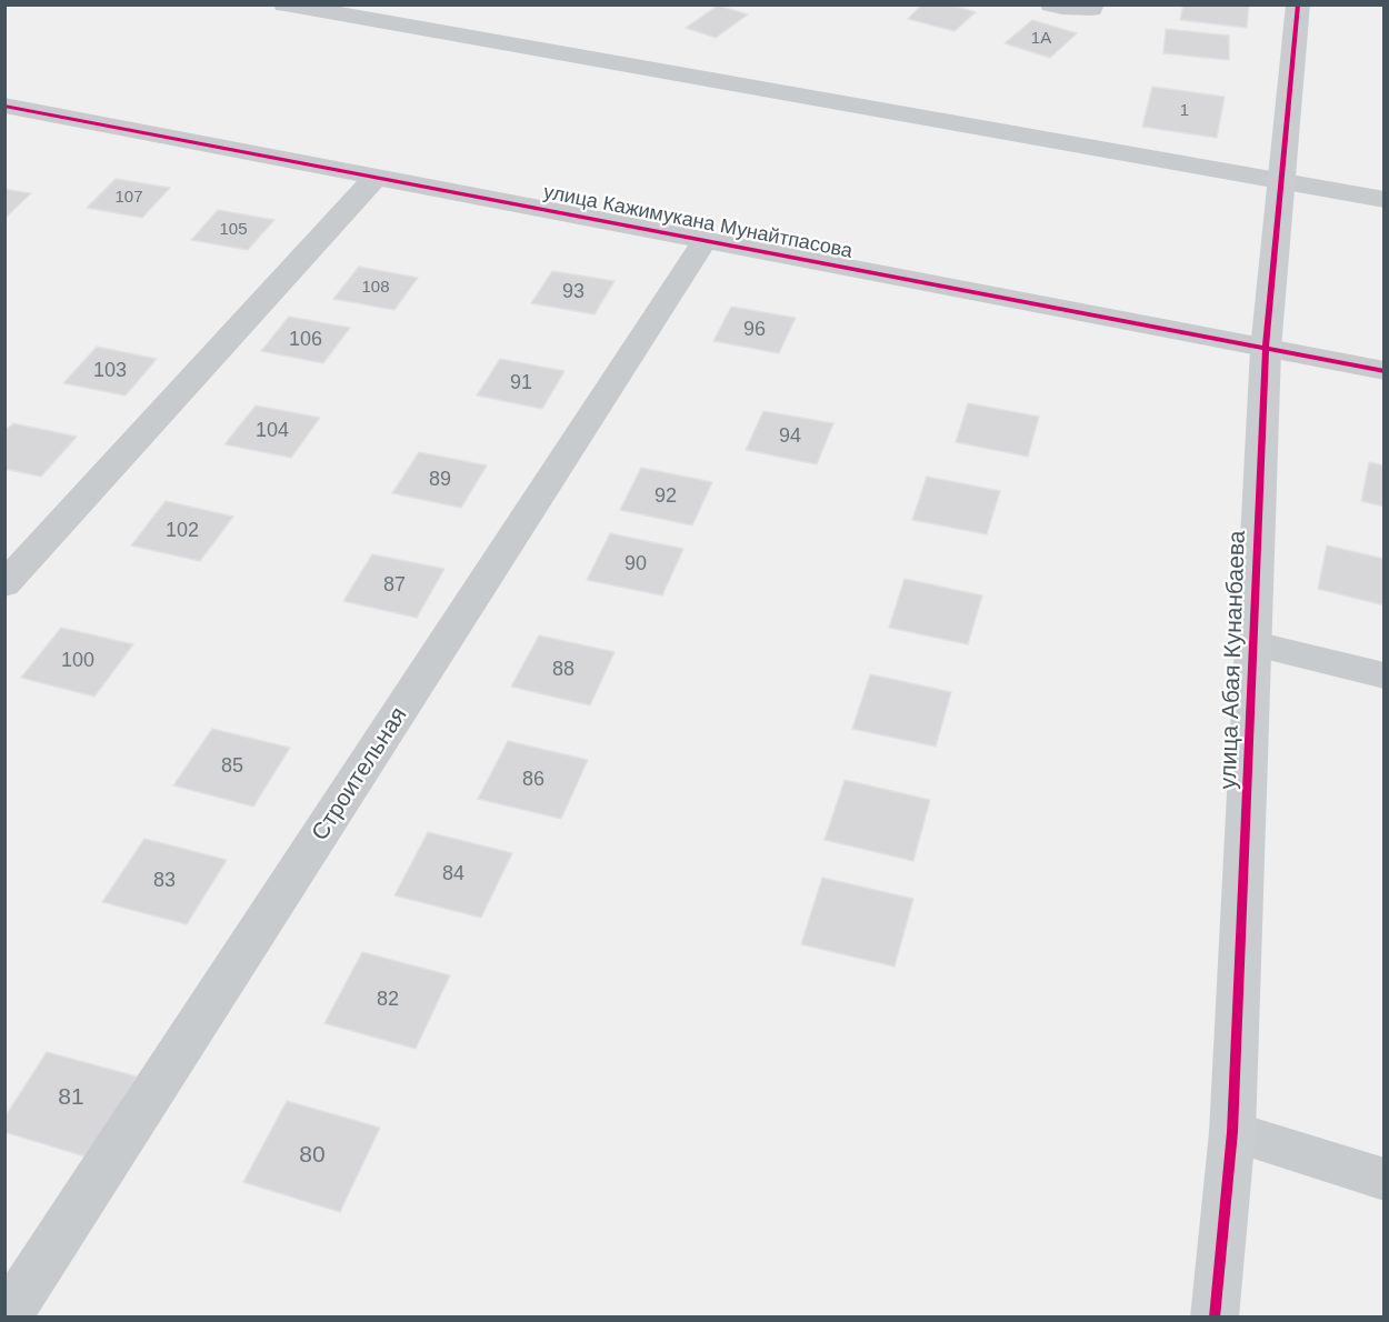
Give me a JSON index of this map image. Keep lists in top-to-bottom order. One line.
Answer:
{"streets":{"street":["улица Кажимукана Мунайтпасова","улица Абая Кунанбаева","Строительная"]},"crossings":[["улица Кажимукана Мунайтпасова","улица Абая Кунанбаева"],["улица Кажимукана Мунайтпасова","Строительная"]],"house_numbers":["1А","1","107","105","108","93","96","106","103","91","104","94","89","92","102","90","87","100","88","85","86","84","83","82","81","80"]}
